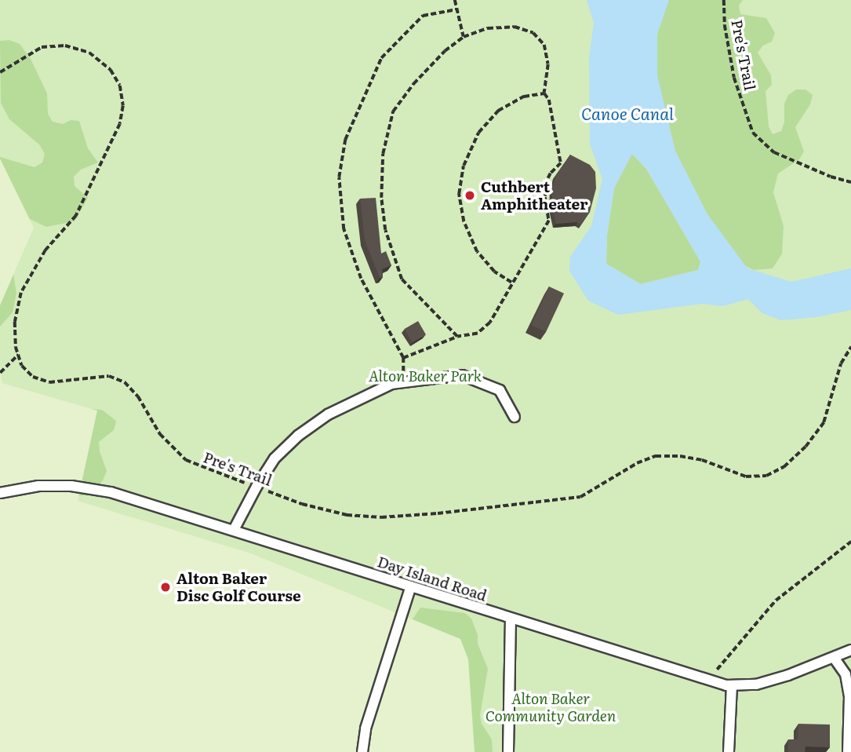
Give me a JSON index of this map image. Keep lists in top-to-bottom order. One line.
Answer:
{"streets":{"lane":["Day Island Road"],"path":["Pre's Trail"]},"water":["Canoe Canal"],"parks":["Alton Baker Park","Alton Baker Community Garden"],"places":["Cuthbert Amphitheater","Alton Baker Disc Golf Course"]}
